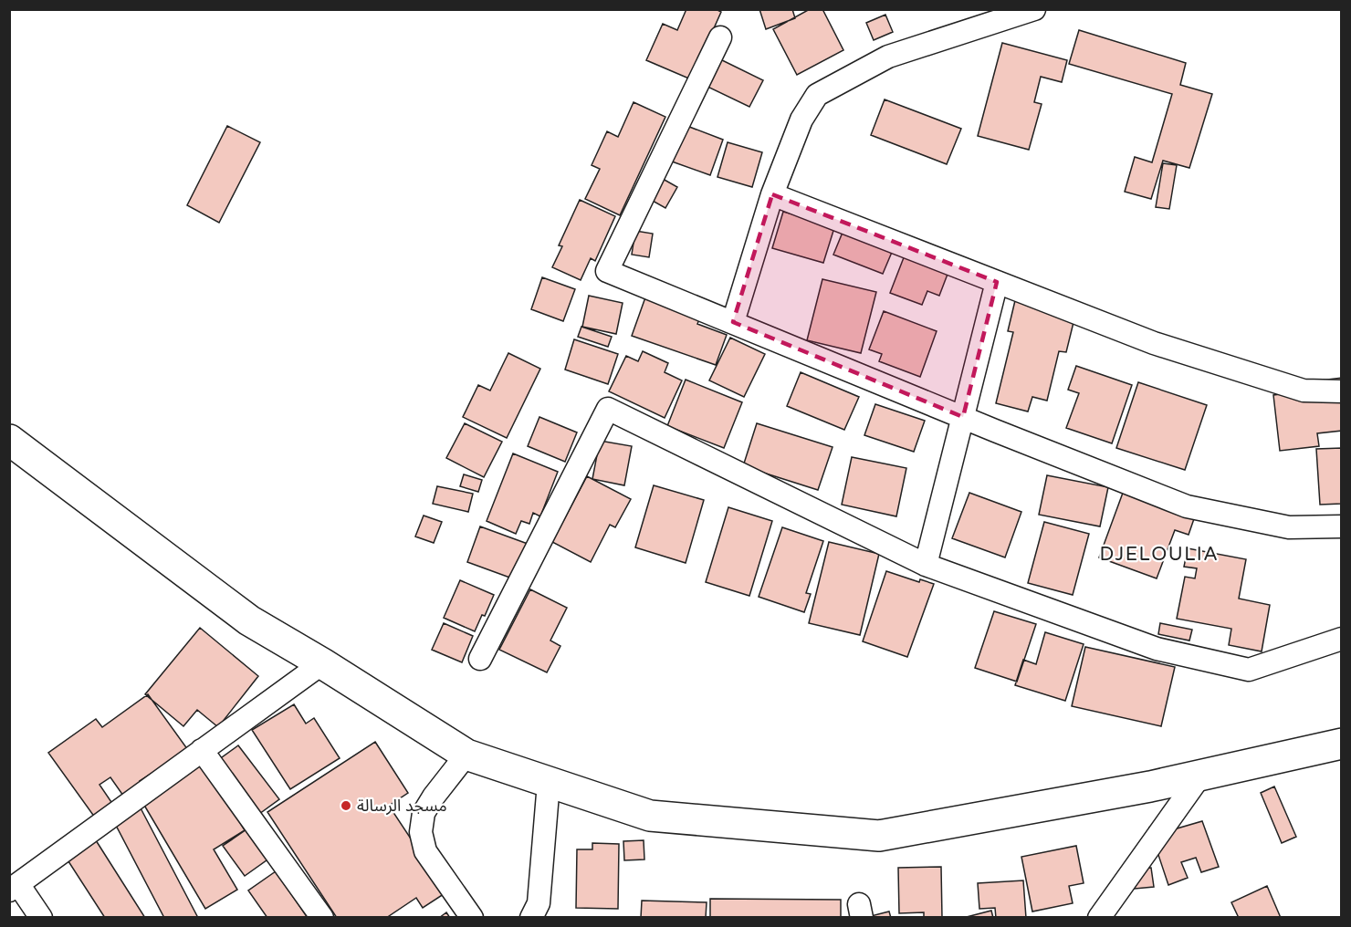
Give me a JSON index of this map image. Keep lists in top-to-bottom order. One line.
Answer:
{"districts":["DJELOULIA"],"places":["مسجد الرسالة"]}
